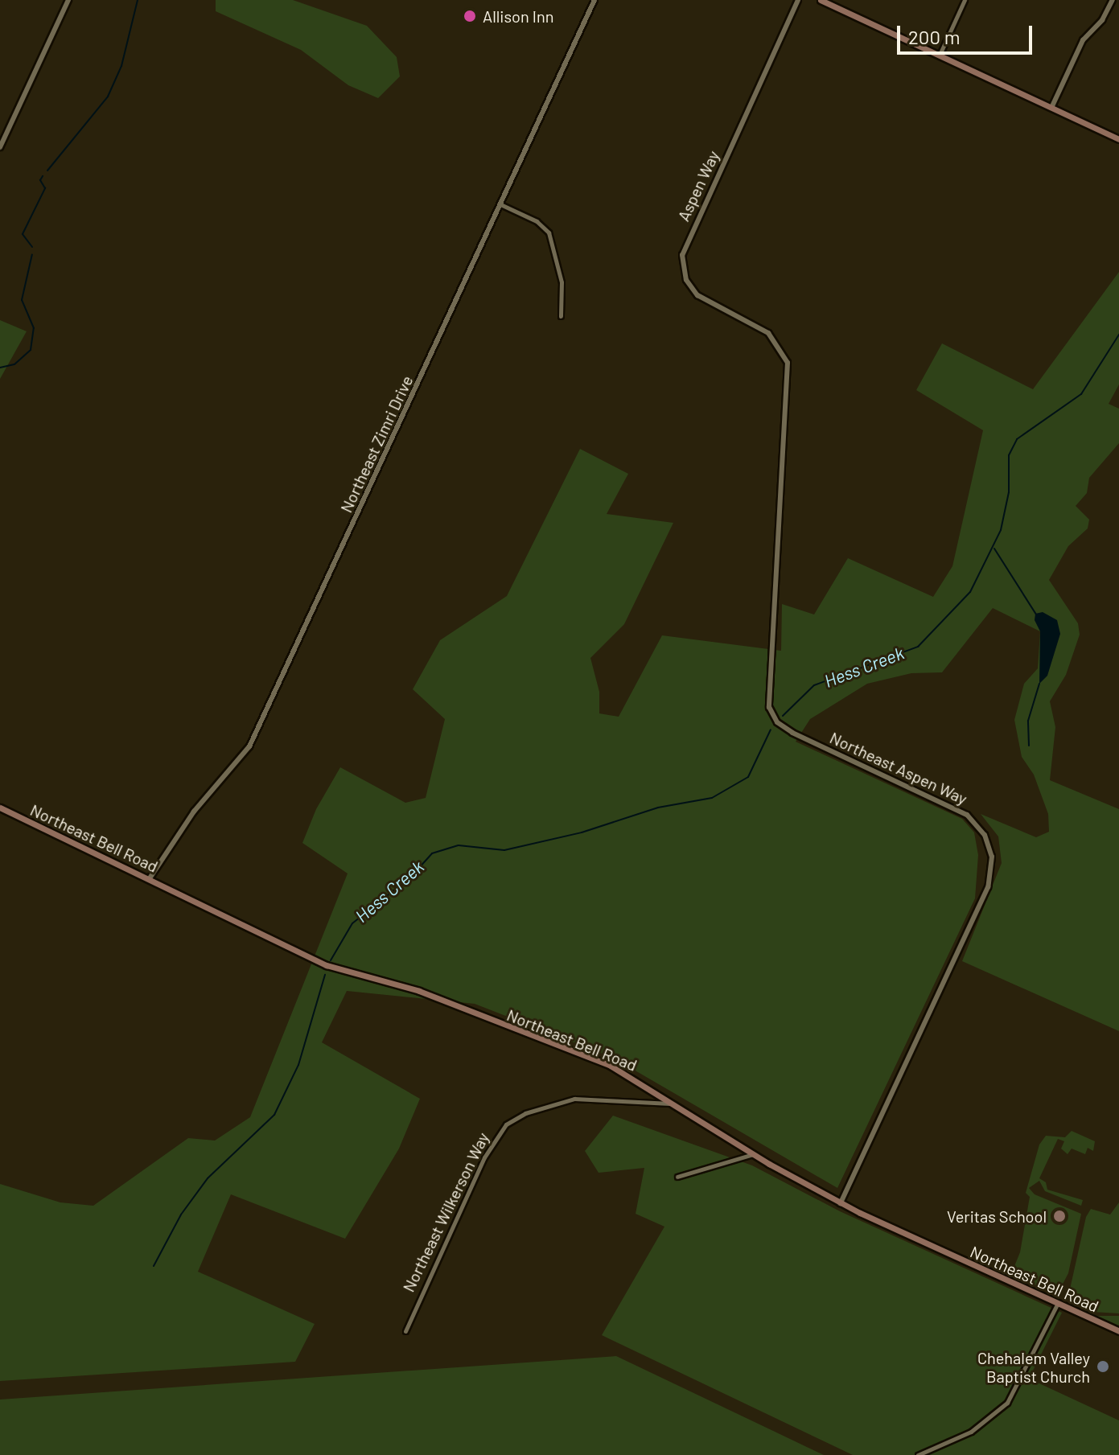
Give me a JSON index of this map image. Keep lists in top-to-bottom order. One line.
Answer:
{"streets":{"main road":["Northeast Bell Road"],"street":["Aspen Way","Northeast Zimri Drive","Northeast Aspen Way","Northeast Wilkerson Way"]},"crossings":[["Aspen Way","Northeast Aspen Way"],["Northeast Zimri Drive","Northeast Bell Road"],["Northeast Aspen Way","Northeast Bell Road"],["Northeast Bell Road","Northeast Wilkerson Way"]],"water":["Hess Creek"],"places":["Allison Inn","Veritas School","Chehalem Valley Baptist Church"],"scale_bar":"200 m"}
